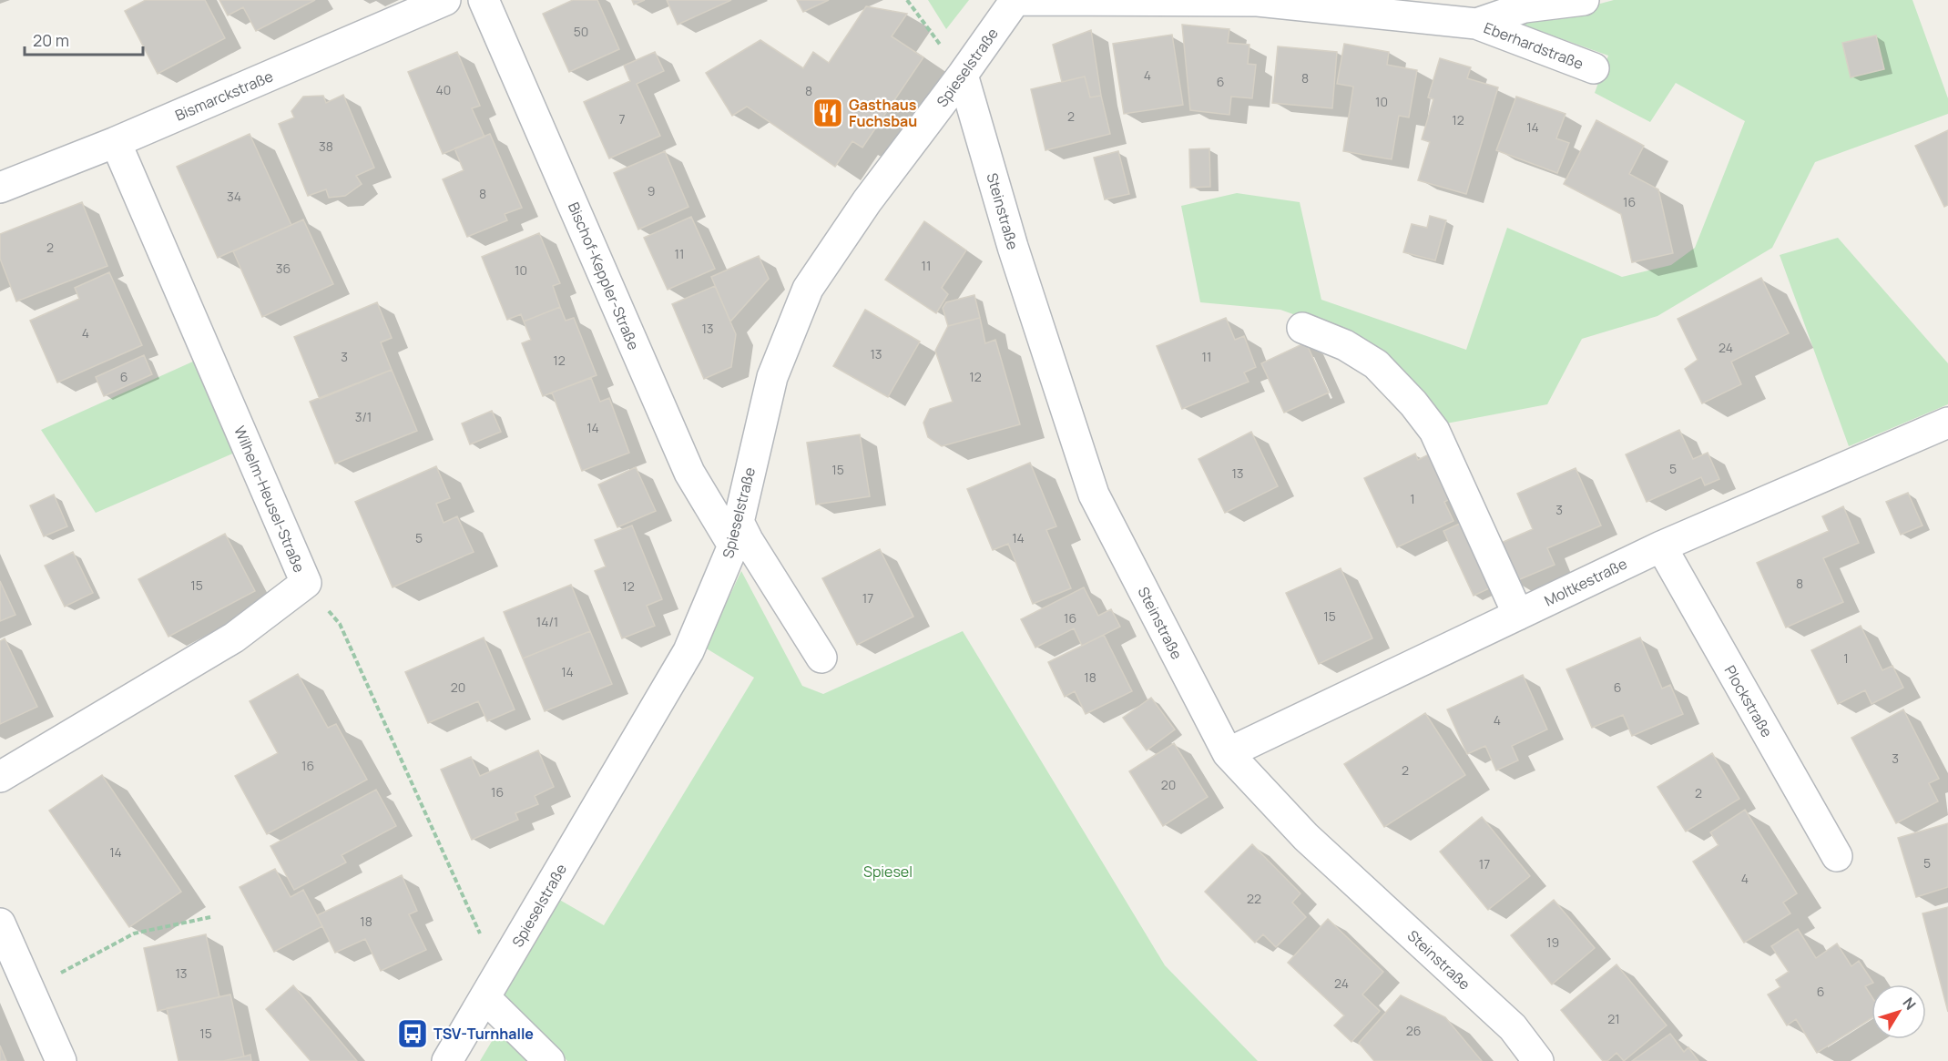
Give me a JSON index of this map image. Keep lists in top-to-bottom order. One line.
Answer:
{"streets":{"street":["Eberhardstraße","Spieselstraße","Bismarckstraße","Steinstraße","Bischof-Keppler-Straße","Wilhelm-Heusel-Straße","Moltkestraße","Plockstraße"]},"crossings":[["Eberhardstraße","Spieselstraße"],["Spieselstraße","Steinstraße"],["Spieselstraße","Bischof-Keppler-Straße"],["Bismarckstraße","Wilhelm-Heusel-Straße"],["Steinstraße","Moltkestraße"],["Moltkestraße","Plockstraße"]],"parks":["Spiesel"],"places":{"restaurant":["Gasthaus Fuchsbau"],"bus stop":["TSV-Turnhalle"]},"house_numbers":["50","4","8","6","40","8","10","2","7","12","14","38","9","8","34","16","2","11","11","36","10","13","4","24","13","3","11","12","6","12","3/1","14","5","15","13","1","3","5","14","8","15","12","17","15","16","14/1","1","14","18","20","6","4","3","16","2","20","16","2","14","5","17","4","22","18","19","13","24","6","21","26","15"],"scale_bar":"20 m","north":"top right"}
